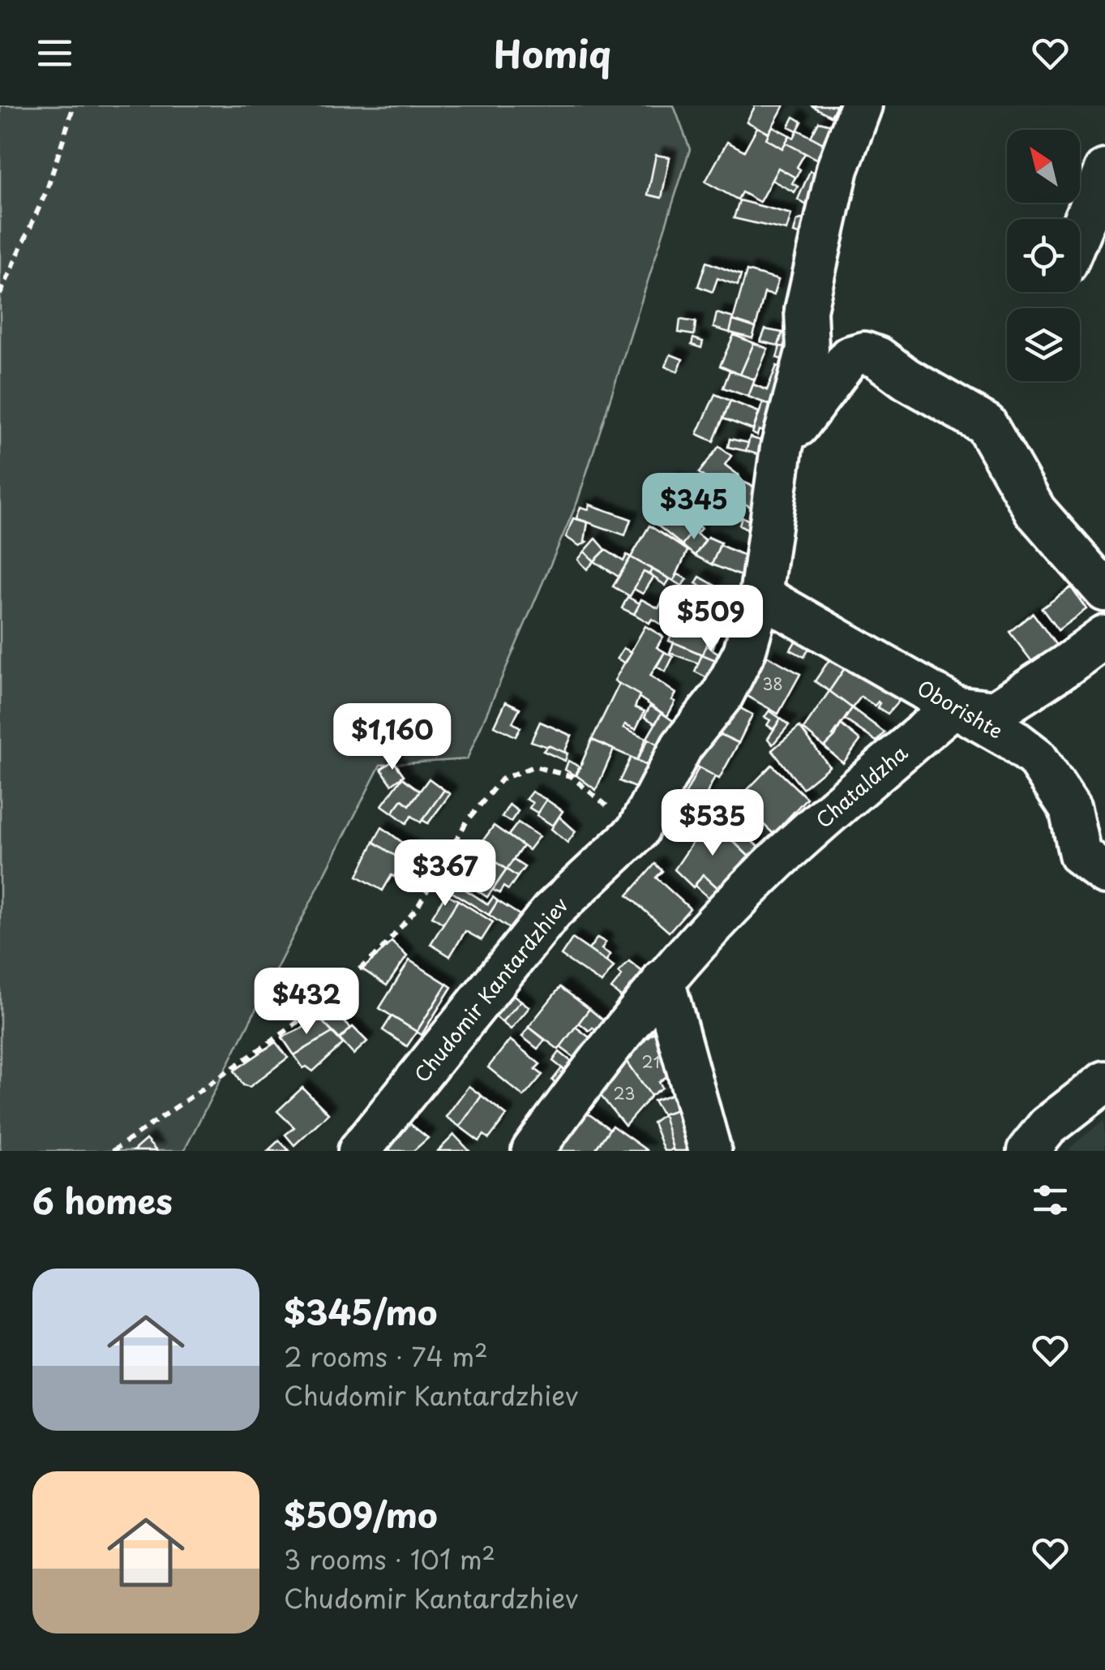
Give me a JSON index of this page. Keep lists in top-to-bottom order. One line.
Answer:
{"streets":{"street":["Oborishte","Chataldzha","Chudomir Kantardzhiev"]},"crossings":[["Oborishte","Chataldzha"],["Oborishte","Chudomir Kantardzhiev"]],"house_numbers":["38","21","23"],"north":"top left","page":{"header":"Homiq","price":["$345","$509","$1,160","$535","$367","$432"],"heading":"6 homes","list":[{"name":"$345/mo","note":"2 rooms · 74 m² · Chudomir Kantardzhiev"},{"name":"$509/mo","note":"3 rooms · 101 m² · Chudomir Kantardzhiev"}]}}
